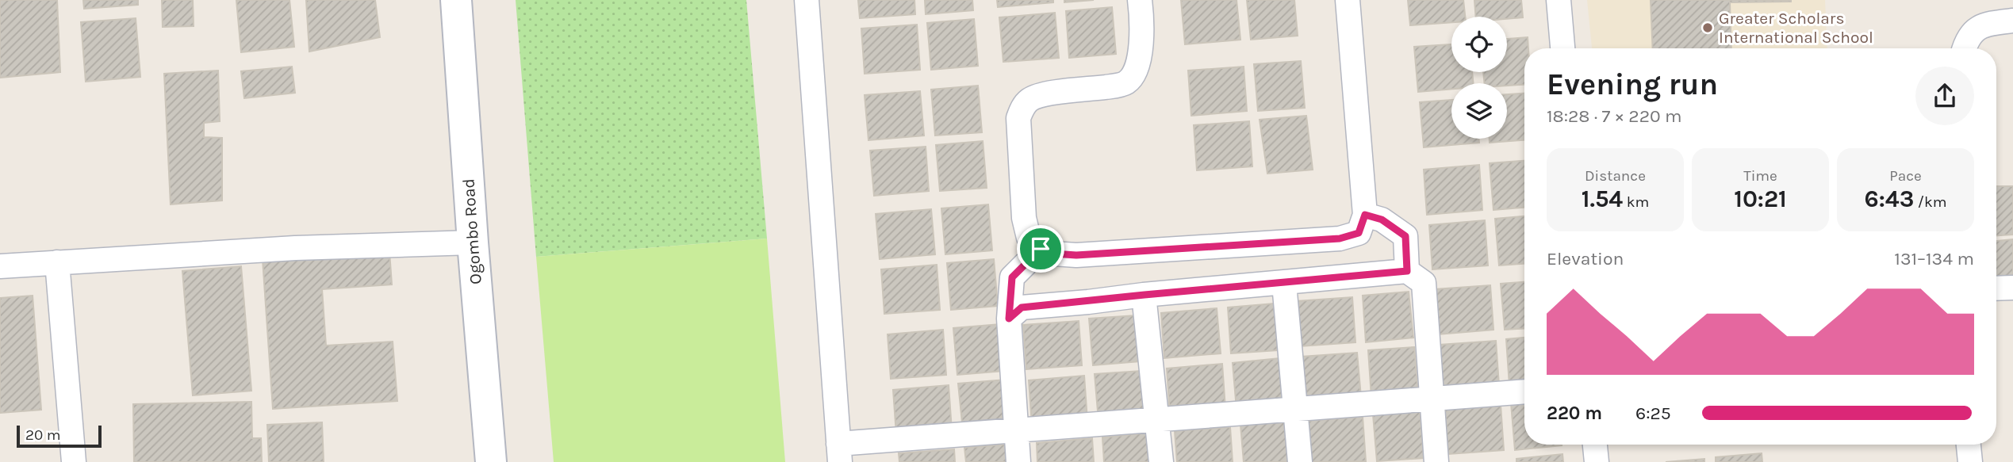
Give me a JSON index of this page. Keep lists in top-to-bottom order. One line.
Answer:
{"streets":{"main road":["Ogombo Road"]},"places":["Greater Scholars International School"],"scale_bar":"20 m","page":{"heading":["Evening run","18:28 · 7 × 220 m"],"stats":[["Distance","1.54 km"],["Time","10:21"],["Pace","6:43 /km"]],"chart":["Elevation","131–134 m"],"list":[{"name":"220 m","note":"6:25"}],"scale":"20 m"}}
